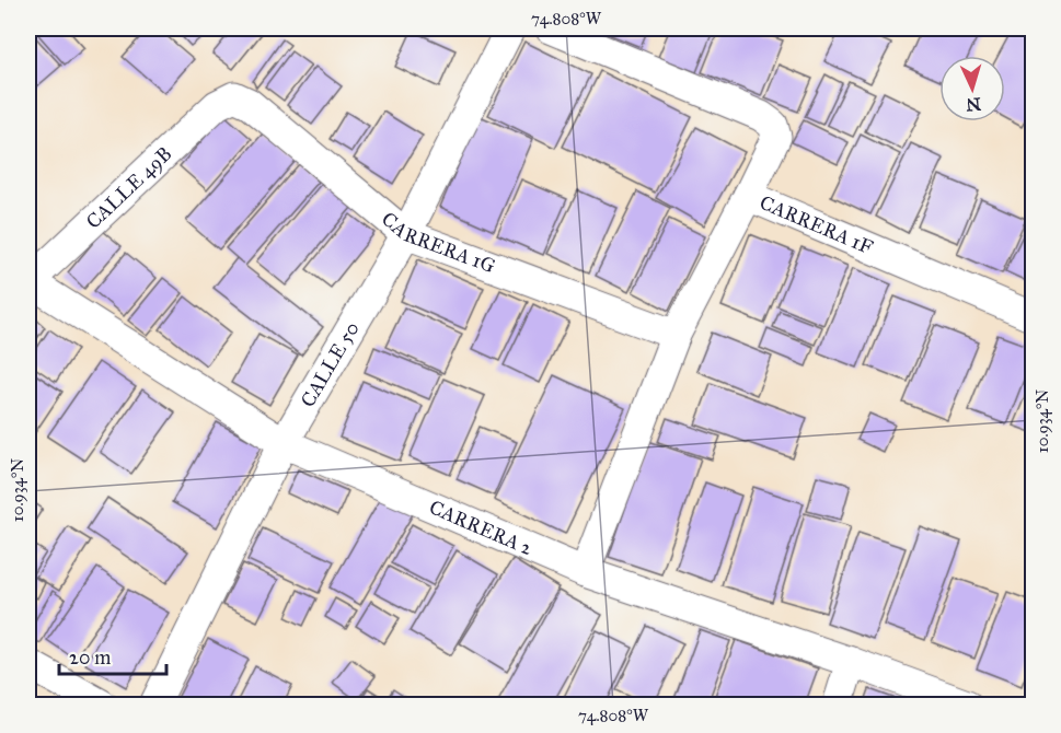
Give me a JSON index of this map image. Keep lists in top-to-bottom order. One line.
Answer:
{"streets":{"street":["CALLE 49B","CARRERA 1F","CARRERA 1G","CALLE 50","CARRERA 2"]},"crossings":[["CALLE 49B","CARRERA 1G"],["CALLE 49B","CARRERA 2"],["CARRERA 1G","CALLE 50"],["CALLE 50","CARRERA 2"]],"scale_bar":"20 m","north":"bottom","coordinates":["74.808°W","10.934°N"]}
